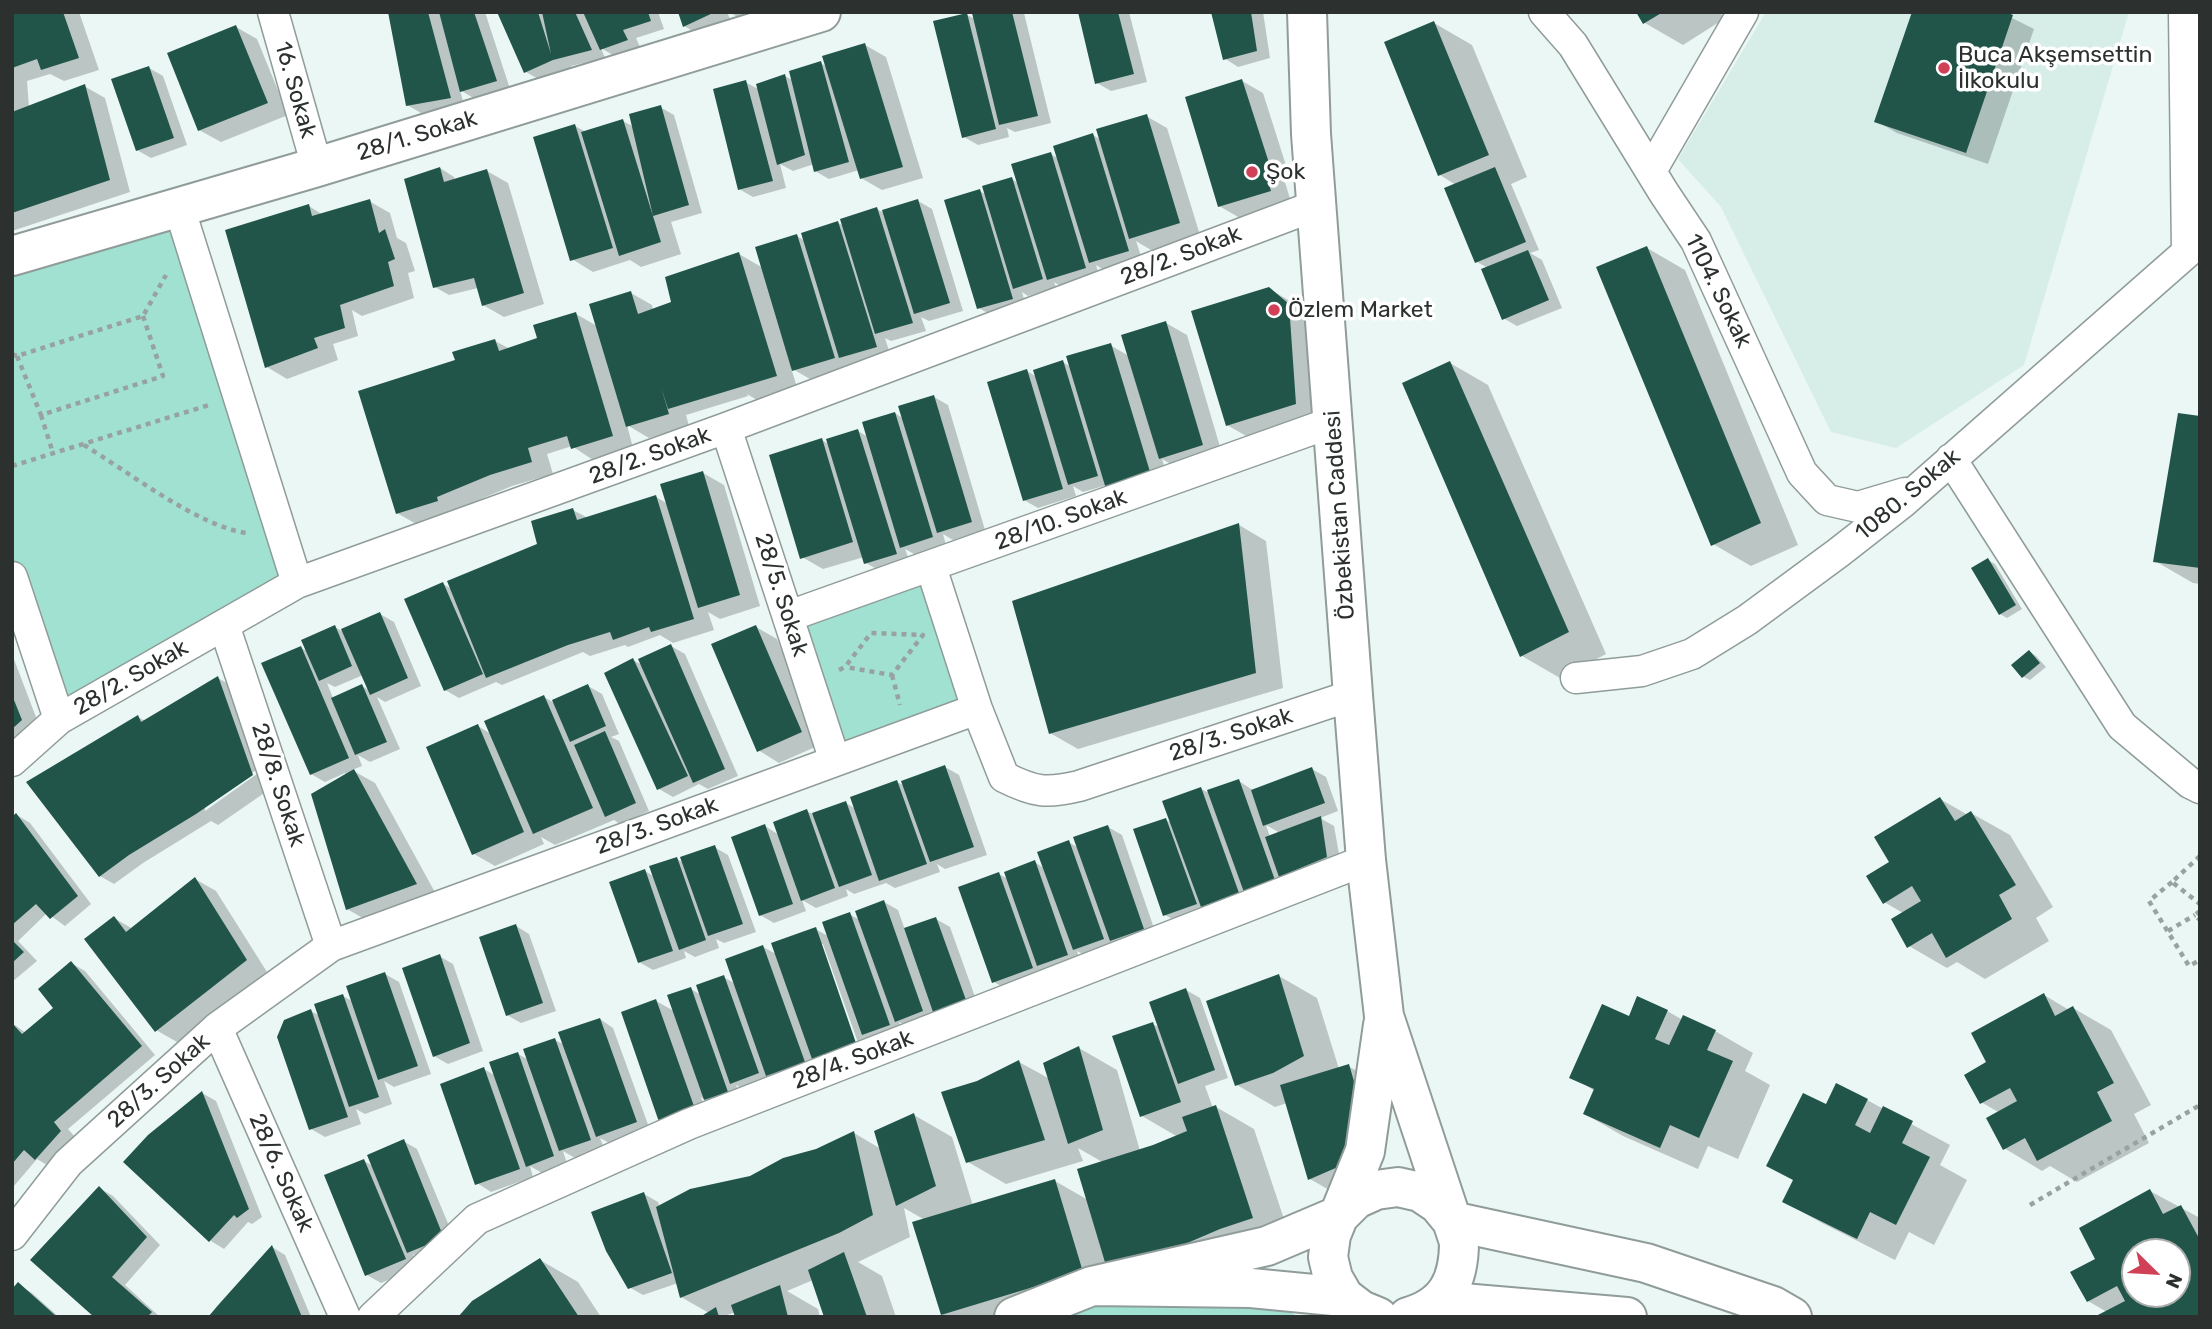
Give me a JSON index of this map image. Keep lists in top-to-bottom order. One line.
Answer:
{"streets":{"street":["16. Sokak","28/1. Sokak","28/2. Sokak","1104. Sokak","1080. Sokak","Özbekistan Caddesi","28/10. Sokak","28/5. Sokak","28/3. Sokak","28/8. Sokak","28/4. Sokak","28/6. Sokak"]},"crossings":[["16. Sokak","28/1. Sokak"],["28/2. Sokak","Özbekistan Caddesi"],["28/2. Sokak","28/5. Sokak"],["28/2. Sokak","28/8. Sokak"],["1104. Sokak","1080. Sokak"],["Özbekistan Caddesi","28/10. Sokak"],["Özbekistan Caddesi","28/3. Sokak"],["Özbekistan Caddesi","28/4. Sokak"],["28/10. Sokak","28/5. Sokak"],["28/5. Sokak","28/3. Sokak"],["28/3. Sokak","28/8. Sokak"],["28/3. Sokak","28/6. Sokak"]],"places":["Buca Akşemsettin İlkokulu","Şok","Özlem Market"],"north":"bottom right"}
